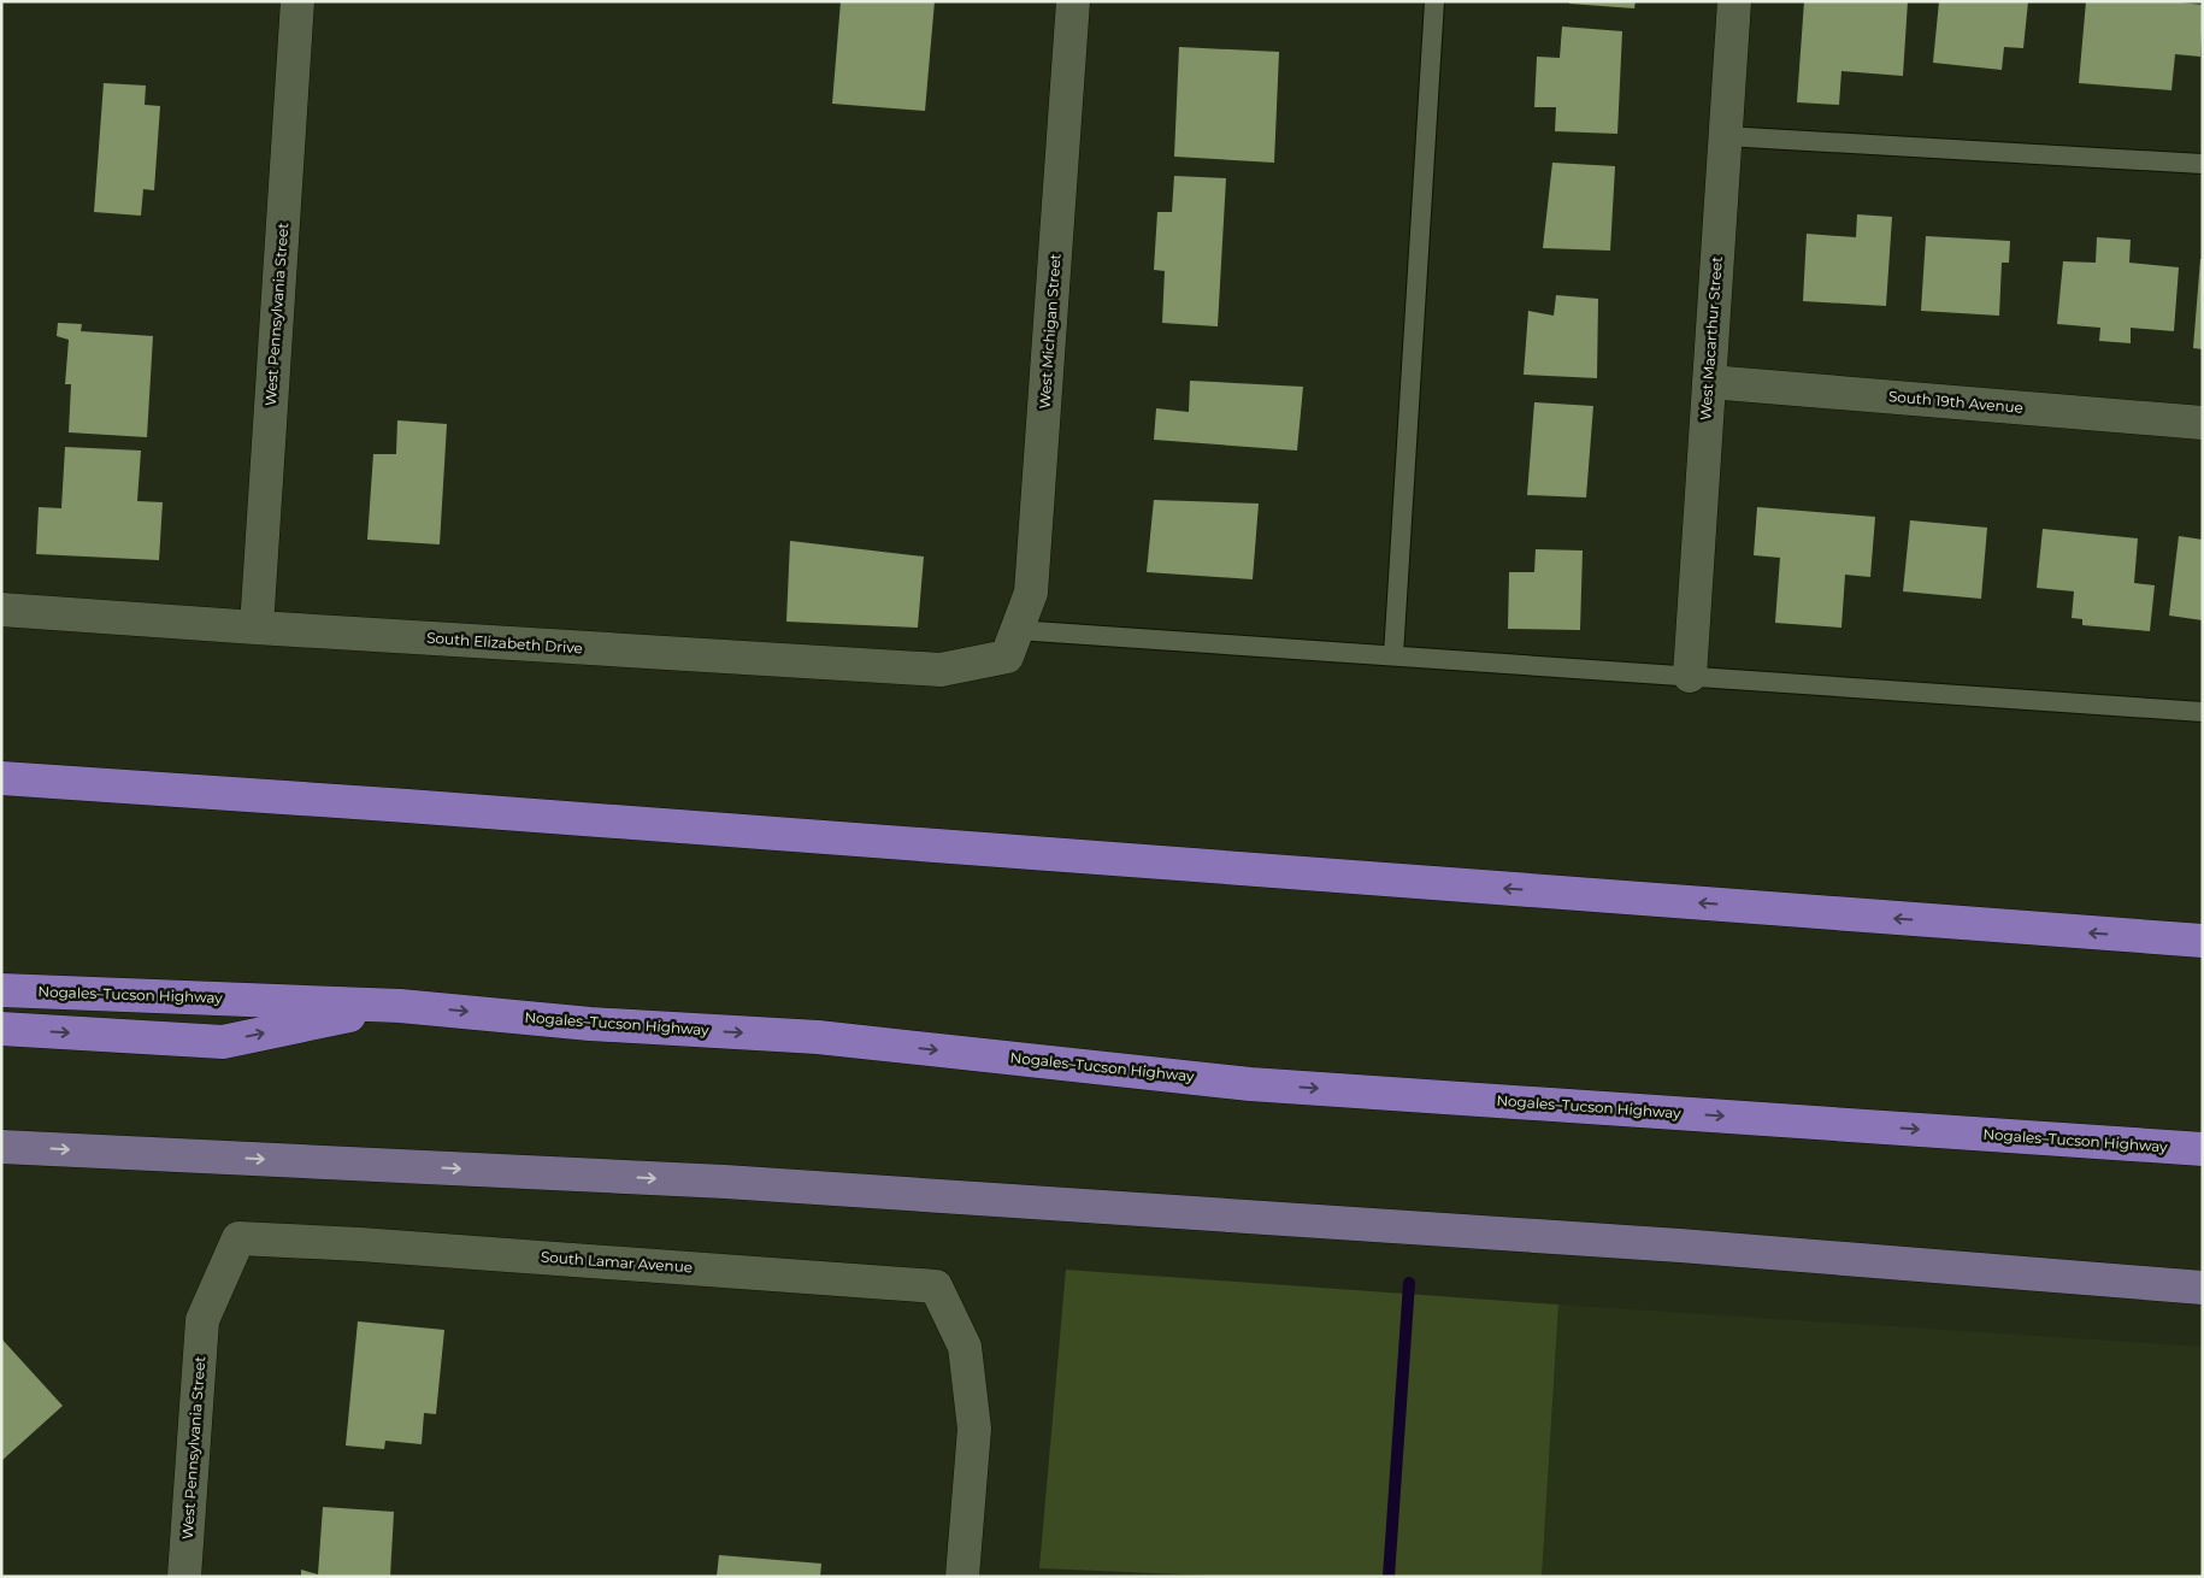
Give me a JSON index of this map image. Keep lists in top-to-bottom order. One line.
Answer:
{"streets":{"highway":["Nogales–Tucson Highway"],"street":["West Pennsylvania Street","West Michigan Street","West Macarthur Street","South 19th Avenue","South Elizabeth Drive","South Lamar Avenue"]},"crossings":[["West Pennsylvania Street","South Elizabeth Drive"],["West Pennsylvania Street","South Lamar Avenue"],["West Michigan Street","South Elizabeth Drive"],["West Macarthur Street","South 19th Avenue"]]}
